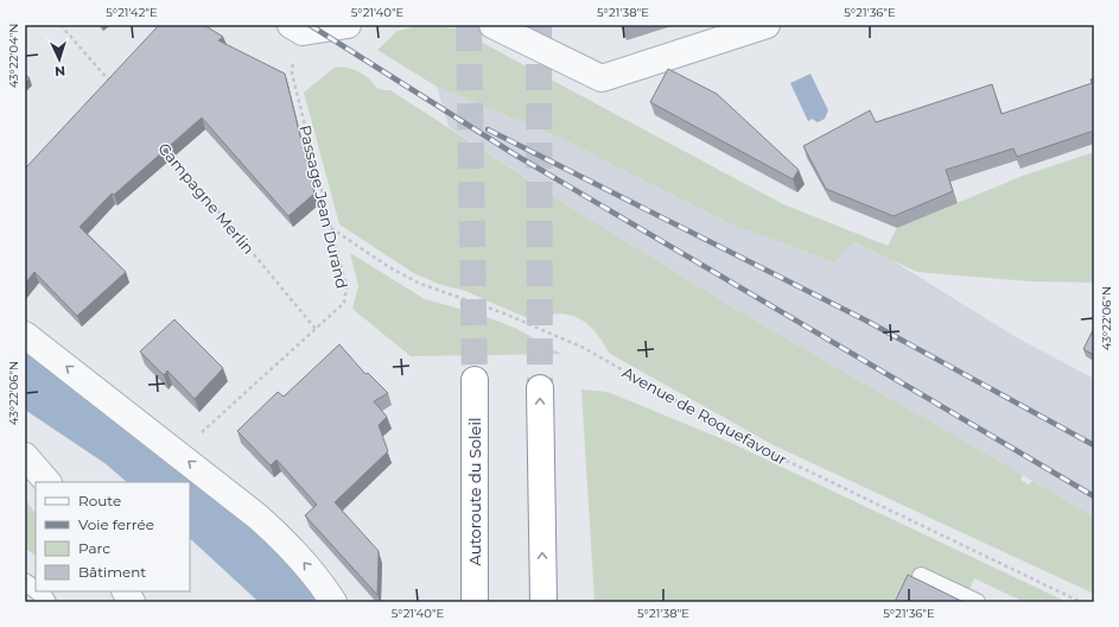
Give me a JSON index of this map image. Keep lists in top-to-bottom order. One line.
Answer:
{"streets":{"highway":["Autoroute du Soleil"],"path":["Campagne Merlin","Passage Jean Durand","Avenue de Roquefavour"]},"crossings":[["Campagne Merlin","Passage Jean Durand"],["Passage Jean Durand","Avenue de Roquefavour"]],"legend":["Route","Voie ferrée","Parc","Bâtiment"],"north":"bottom","coordinates":["5°21'42\"E","5°21'40\"E","5°21'38\"E","5°21'36\"E","43°22'04\"N","43°22'06\"N"]}
